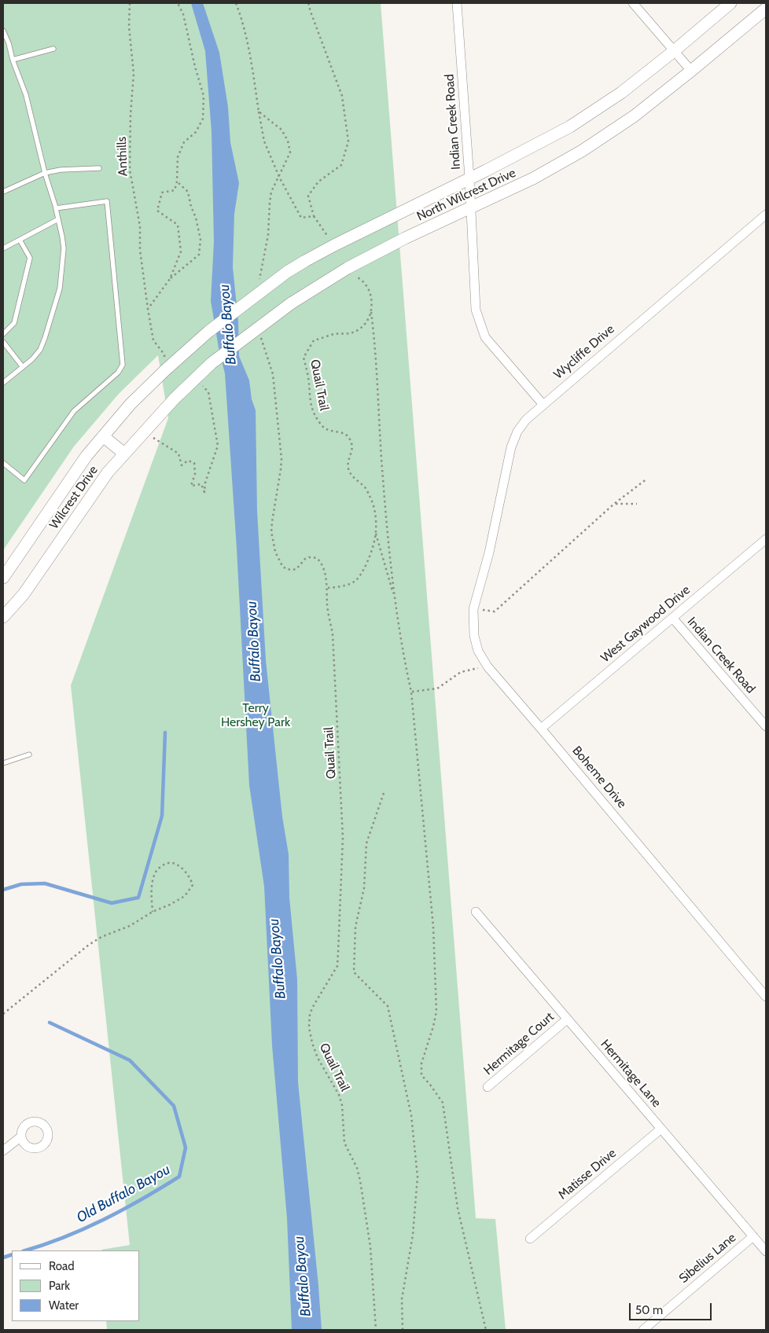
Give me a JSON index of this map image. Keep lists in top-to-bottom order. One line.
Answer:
{"streets":{"main road":["North Wilcrest Drive","Wilcrest Drive"],"street":["Indian Creek Road","Wycliffe Drive","West Gaywood Drive","Boheme Drive","Hermitage Court","Hermitage Lane","Matisse Drive","Sibelius Lane"],"path":["Anthills","Quail Trail"]},"crossings":[["Indian Creek Road","North Wilcrest Drive"],["Indian Creek Road","Wycliffe Drive"],["Indian Creek Road","West Gaywood Drive"],["North Wilcrest Drive","Wilcrest Drive"],["Wycliffe Drive","Boheme Drive"],["West Gaywood Drive","Boheme Drive"],["Hermitage Court","Hermitage Lane"],["Hermitage Lane","Matisse Drive"],["Hermitage Lane","Sibelius Lane"]],"water":["Buffalo Bayou","Old Buffalo Bayou"],"parks":["Terry Hershey Park"],"legend":["Road","Park","Water"],"scale_bar":"50 m"}
